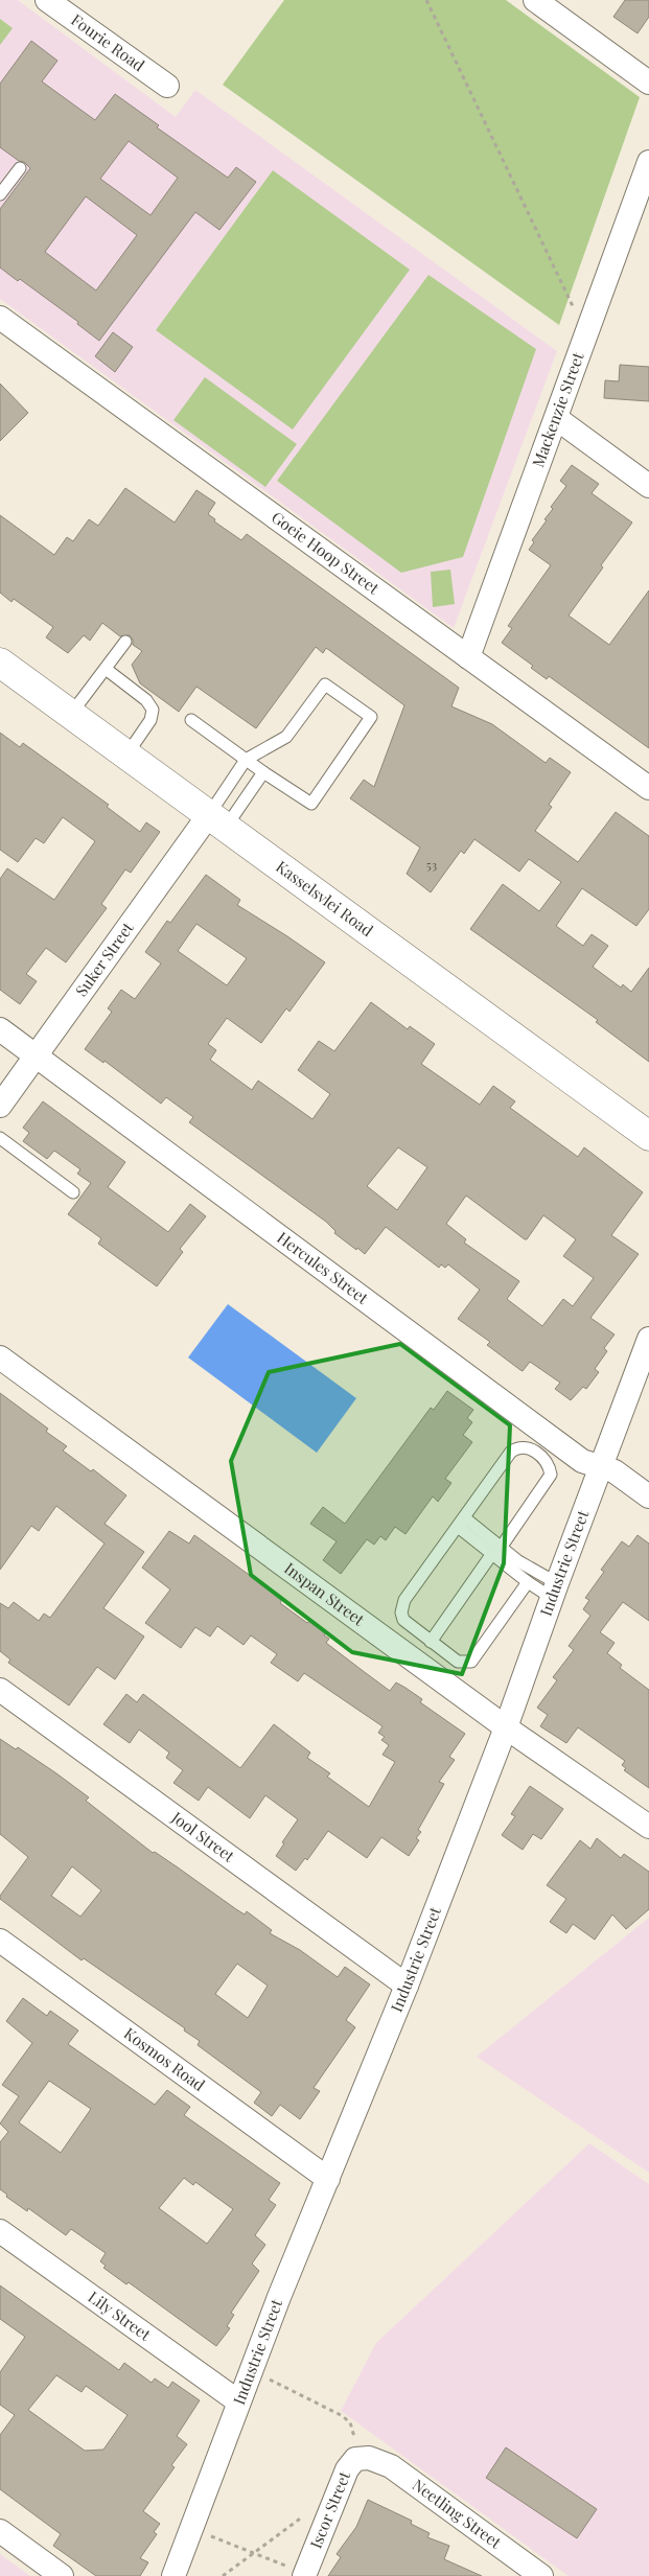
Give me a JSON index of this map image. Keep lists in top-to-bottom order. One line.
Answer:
{"streets":{"street":["Fourie Road","Mackenzie Street","Goeie Hoop Street","Kasselsvlei Road","Suker Street","Hercules Street","Industrie Street","Inspan Street","Jool Street","Kosmos Road","Lily Street","Iscor Street","Neetling Street"]},"crossings":[["Mackenzie Street","Goeie Hoop Street"],["Kasselsvlei Road","Suker Street"],["Suker Street","Hercules Street"],["Hercules Street","Industrie Street"],["Industrie Street","Inspan Street"],["Industrie Street","Jool Street"],["Industrie Street","Kosmos Road"],["Industrie Street","Lily Street"],["Iscor Street","Neetling Street"]],"house_numbers":["53"]}
